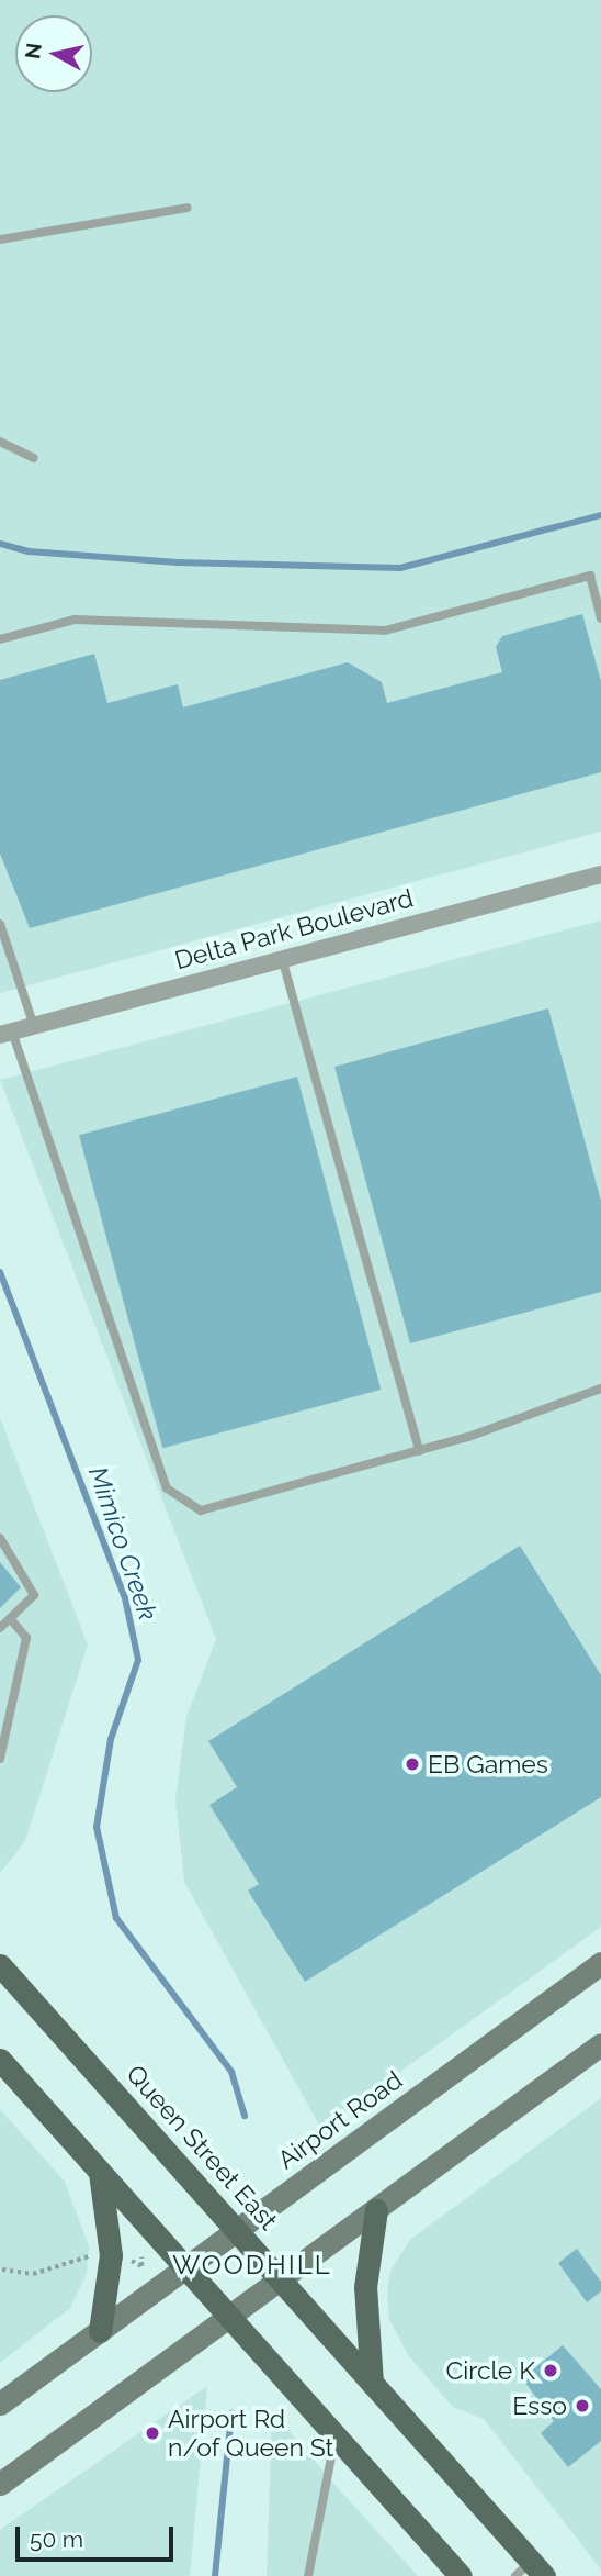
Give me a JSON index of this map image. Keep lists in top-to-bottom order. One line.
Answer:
{"streets":{"main road":["Airport Road","Queen Street East"],"street":["Delta Park Boulevard"]},"crossings":[["Airport Road","Queen Street East"]],"districts":["WOODHILL"],"water":["Mimico Creek"],"places":["EB Games","Circle K","Esso","Airport Rd n/of Queen St"],"scale_bar":"50 m","north":"left"}
